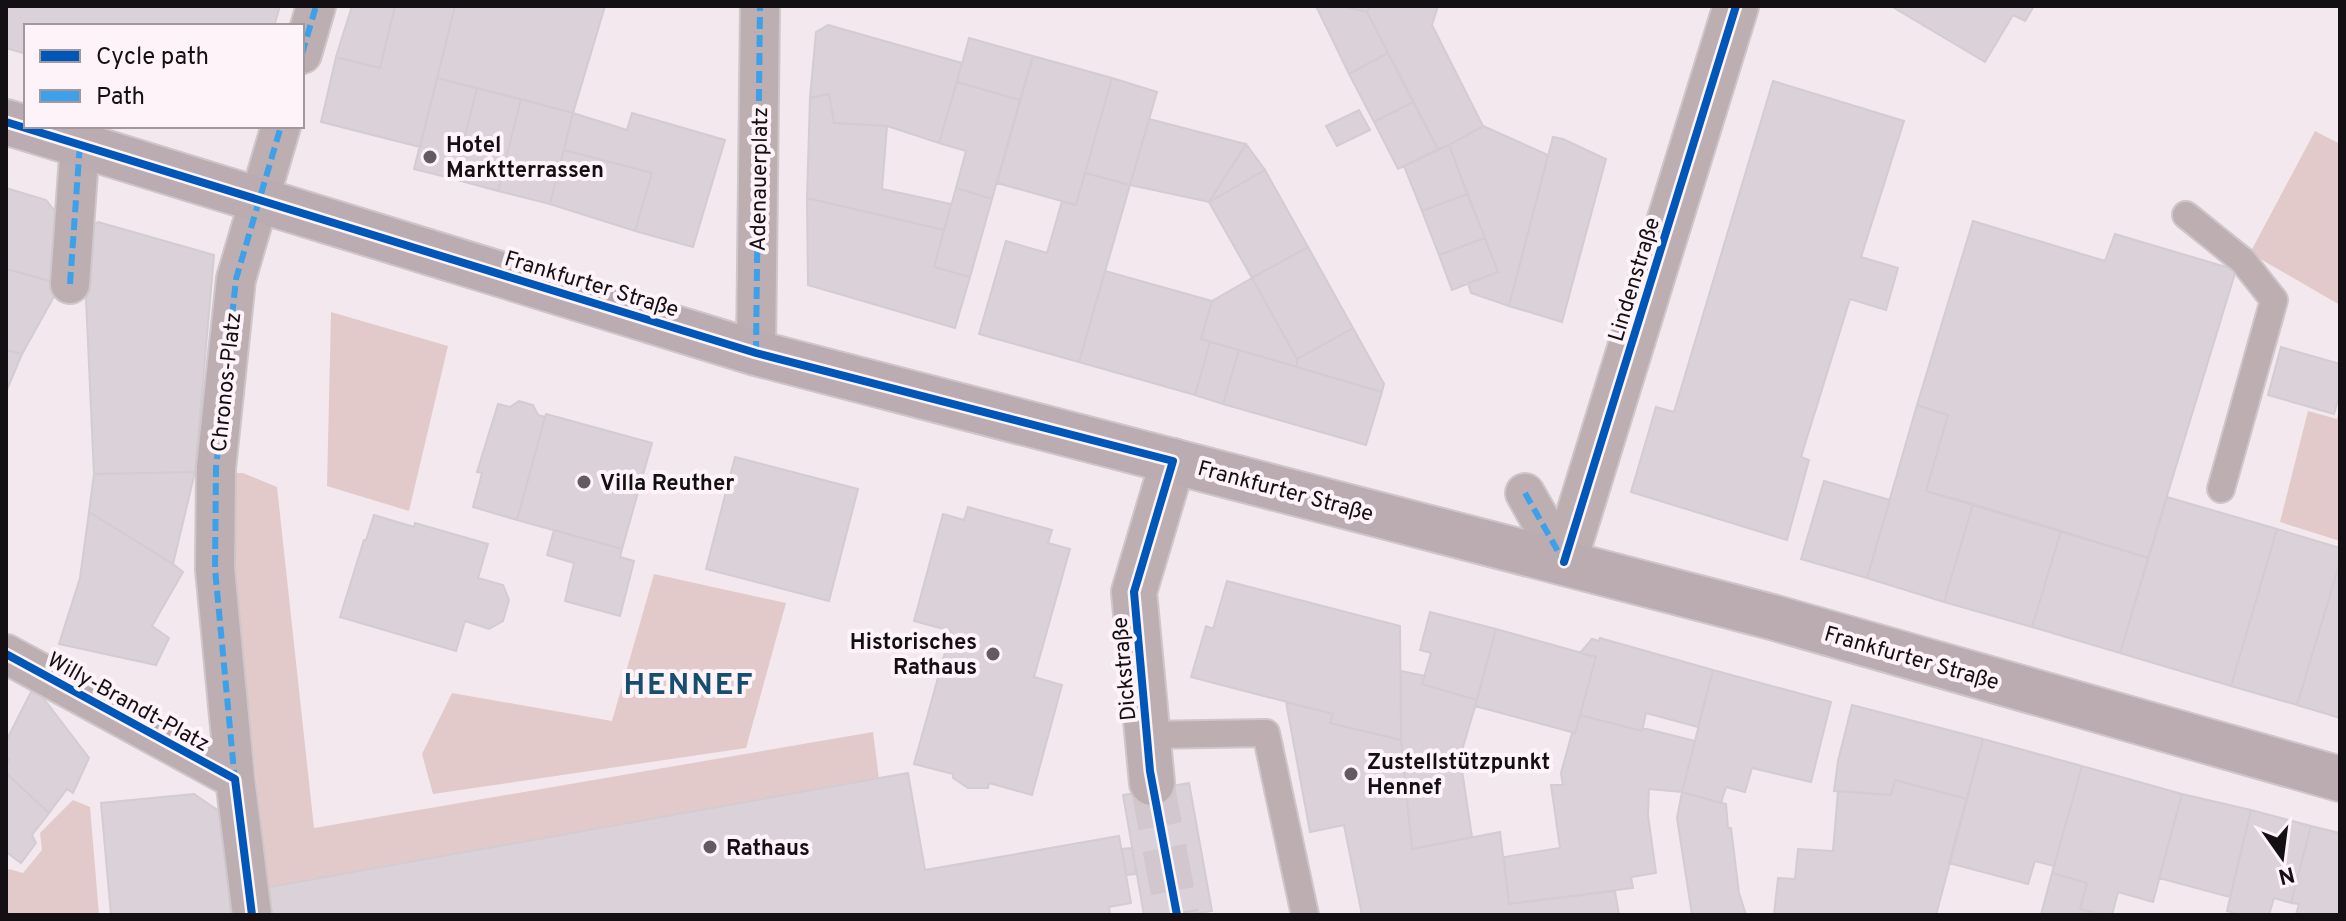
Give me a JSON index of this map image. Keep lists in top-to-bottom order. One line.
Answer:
{"streets":{"main road":["Frankfurter Straße"],"street":["Adenauerplatz","Lindenstraße","Chronos-Platz","Dickstraße","Willy-Brandt-Platz"]},"crossings":[["Adenauerplatz","Frankfurter Straße"],["Lindenstraße","Frankfurter Straße"],["Frankfurter Straße","Chronos-Platz"],["Frankfurter Straße","Dickstraße"],["Chronos-Platz","Willy-Brandt-Platz"]],"districts":["HENNEF"],"places":["Hotel Marktterrassen","Villa Reuther","Historisches Rathaus","Zustellstützpunkt Hennef","Rathaus"],"legend":["Cycle path","Path"],"north":"bottom"}
